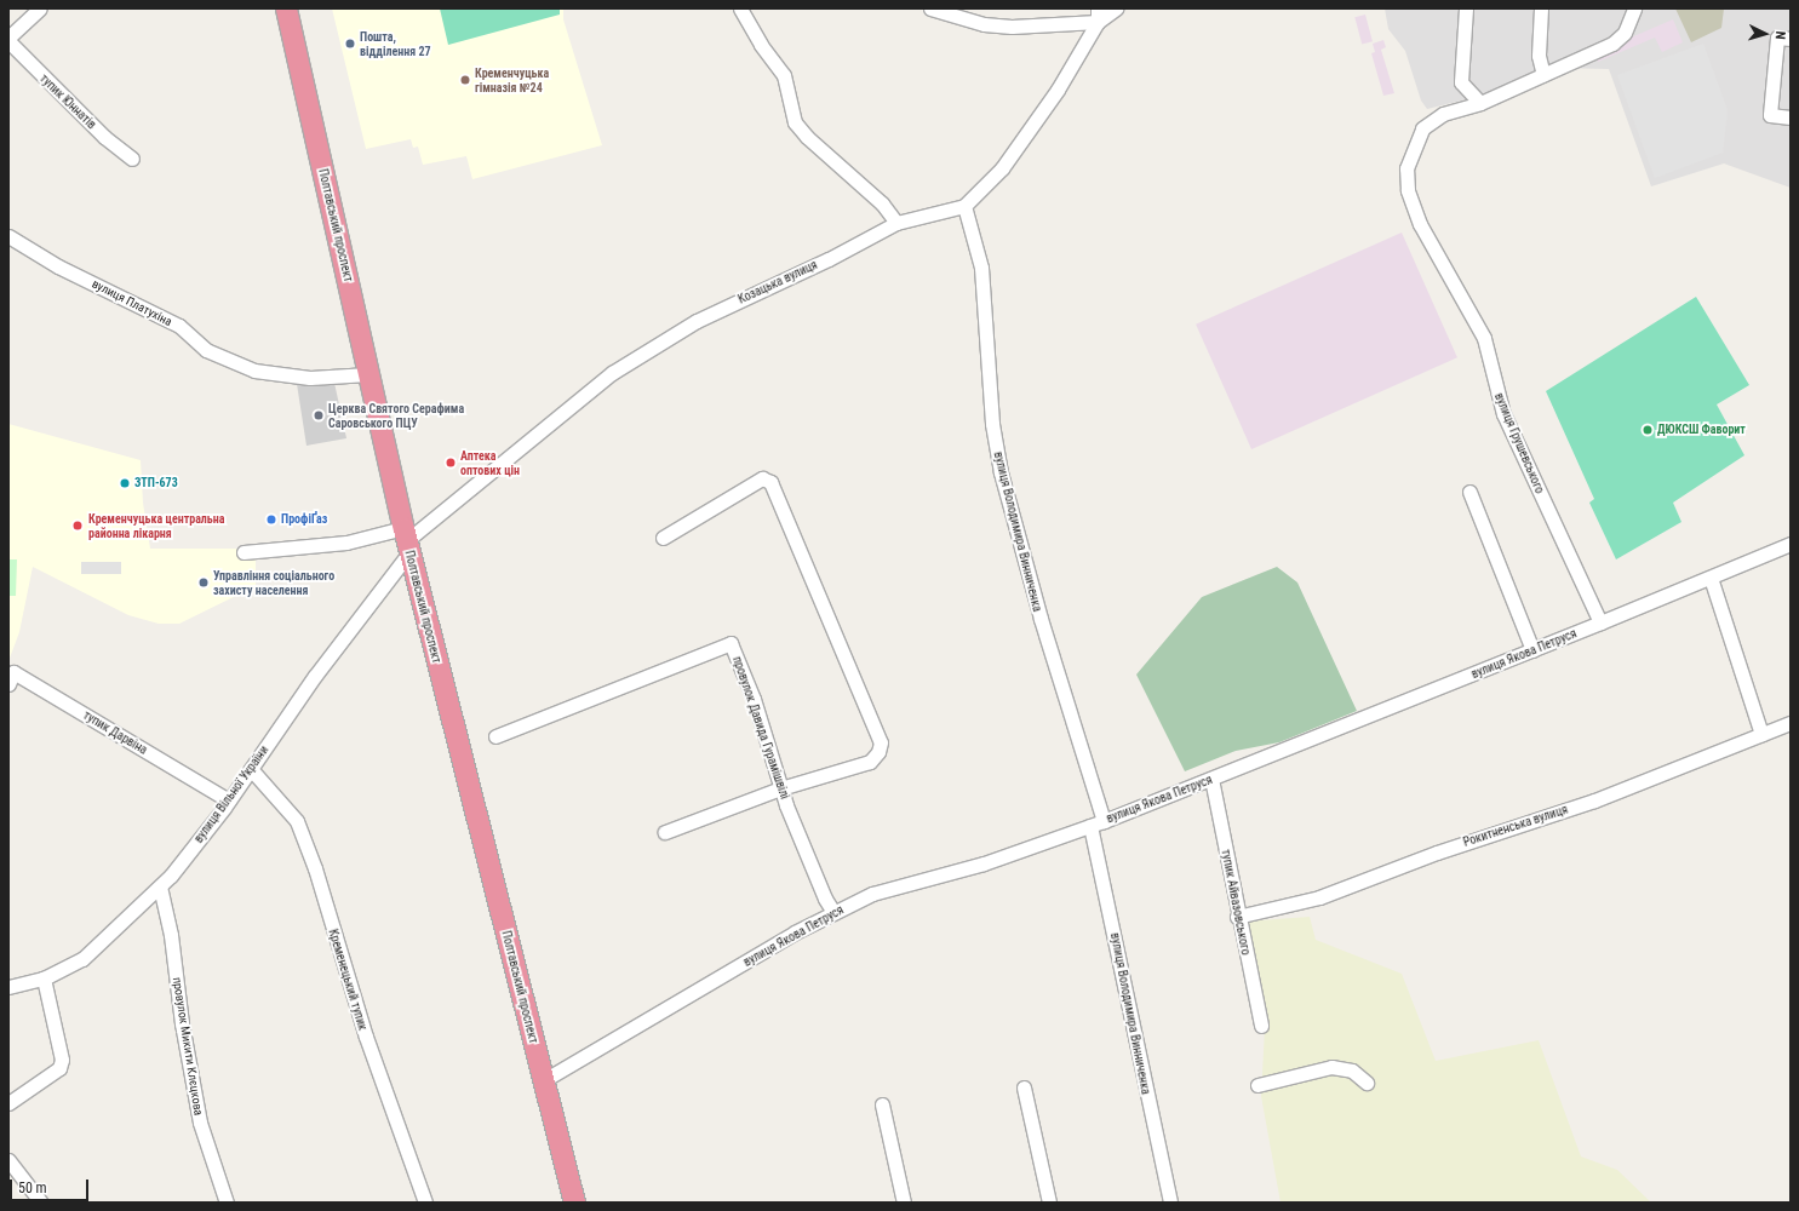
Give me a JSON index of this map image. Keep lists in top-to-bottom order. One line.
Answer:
{"streets":{"highway":["Полтавський проспект"],"street":["тупик Юннатів","Козацька вулиця","вулиця Платухіна","вулиця Грушевського","вулиця Володимира Винниченка","вулиця Якова Петруся","провулок Давида Гурамішвілі","тупик Дарвіна","вулиця Вільної України","Рокитненська вулиця","тупик Айвазовського","Кременецький тупик","провулок Микити Клєцкова"]},"crossings":[["Полтавський проспект","Козацька вулиця"],["Полтавський проспект","вулиця Платухіна"],["Полтавський проспект","вулиця Якова Петруся"],["Полтавський проспект","вулиця Вільної України"],["Козацька вулиця","вулиця Володимира Винниченка"],["Козацька вулиця","вулиця Вільної України"],["вулиця Грушевського","вулиця Якова Петруся"],["вулиця Володимира Винниченка","вулиця Якова Петруся"],["вулиця Якова Петруся","провулок Давида Гурамішвілі"],["вулиця Якова Петруся","тупик Айвазовського"],["тупик Дарвіна","вулиця Вільної України"],["вулиця Вільної України","Кременецький тупик"],["вулиця Вільної України","провулок Микити Клєцкова"],["Рокитненська вулиця","тупик Айвазовського"]],"places":["Пошта, відділення 27","Кременчуцька гімназія №24","Церква Святого Серафима Саровського ПЦУ","ДЮКСШ Фаворит","Аптека оптових цін","ЗТП-673","ПрофіҐаз","Кременчуцька центральна районна лікарня","Управління соціального захисту населення"],"scale_bar":"50 m","north":"right"}
